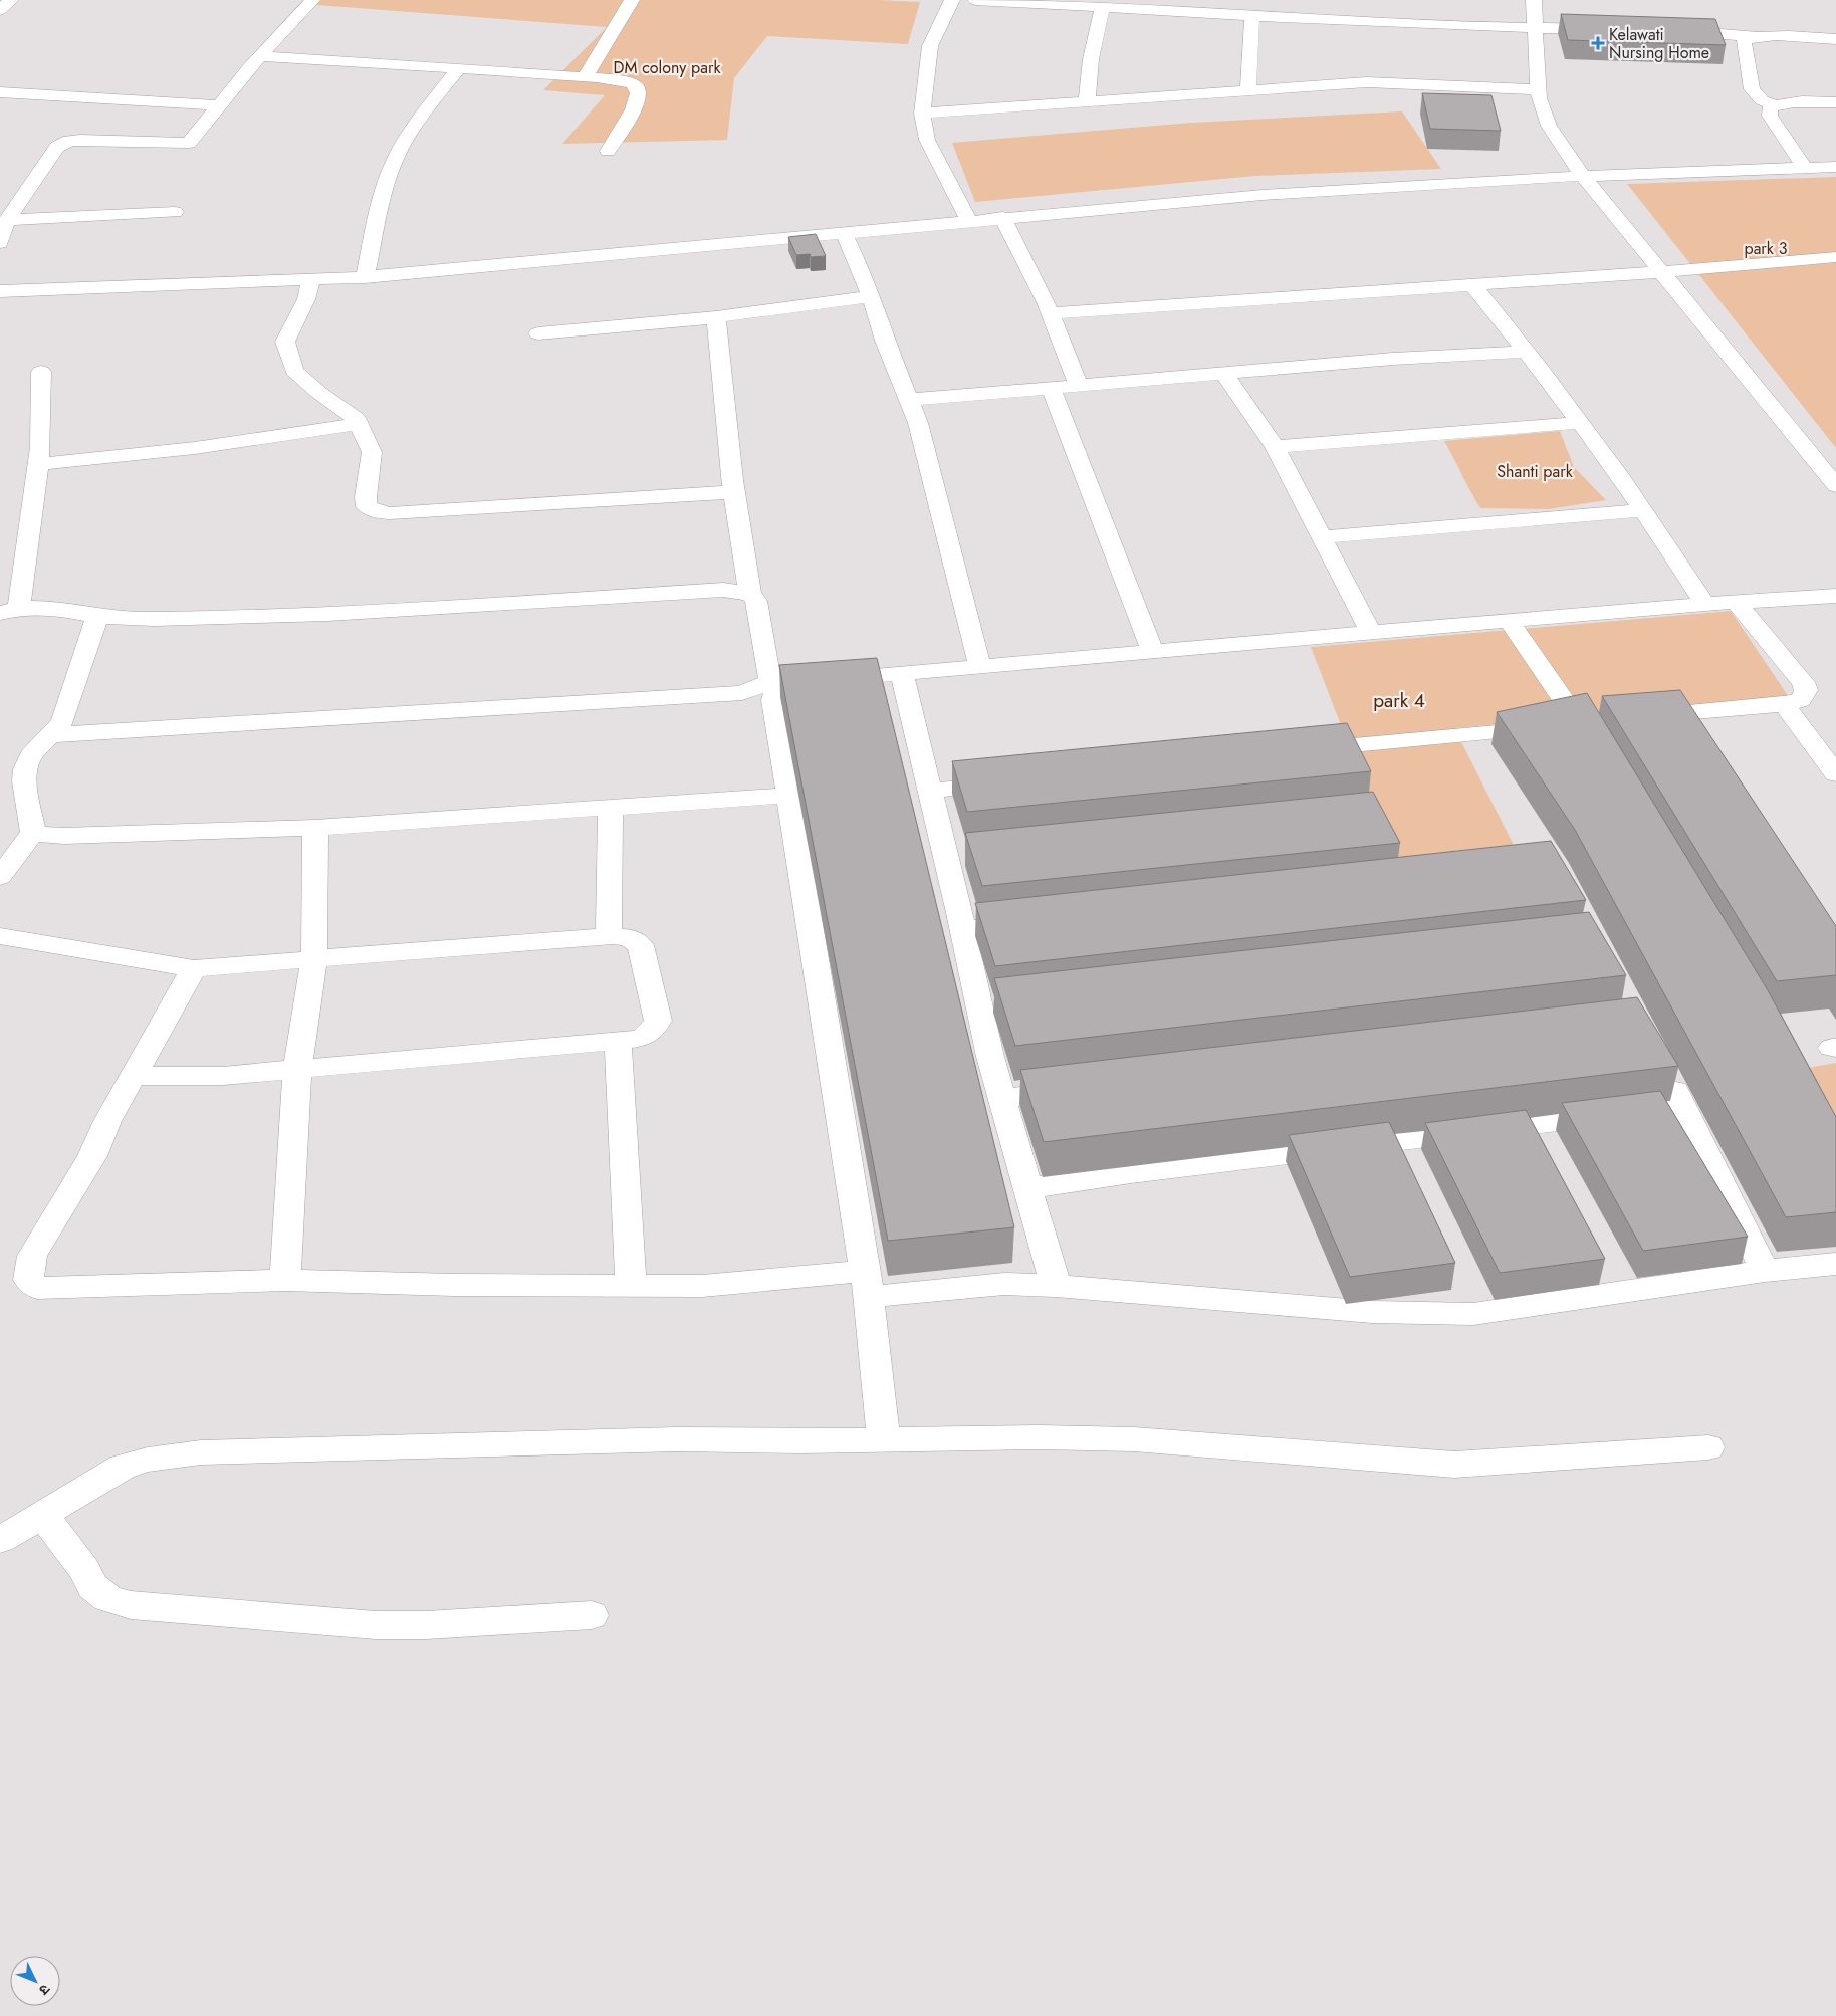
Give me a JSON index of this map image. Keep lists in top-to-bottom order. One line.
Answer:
{"parks":["DM colony park","park 3","Shanti park","park 4"],"places":{"health":["Kelawati Nursing Home"]},"north":"bottom right"}
